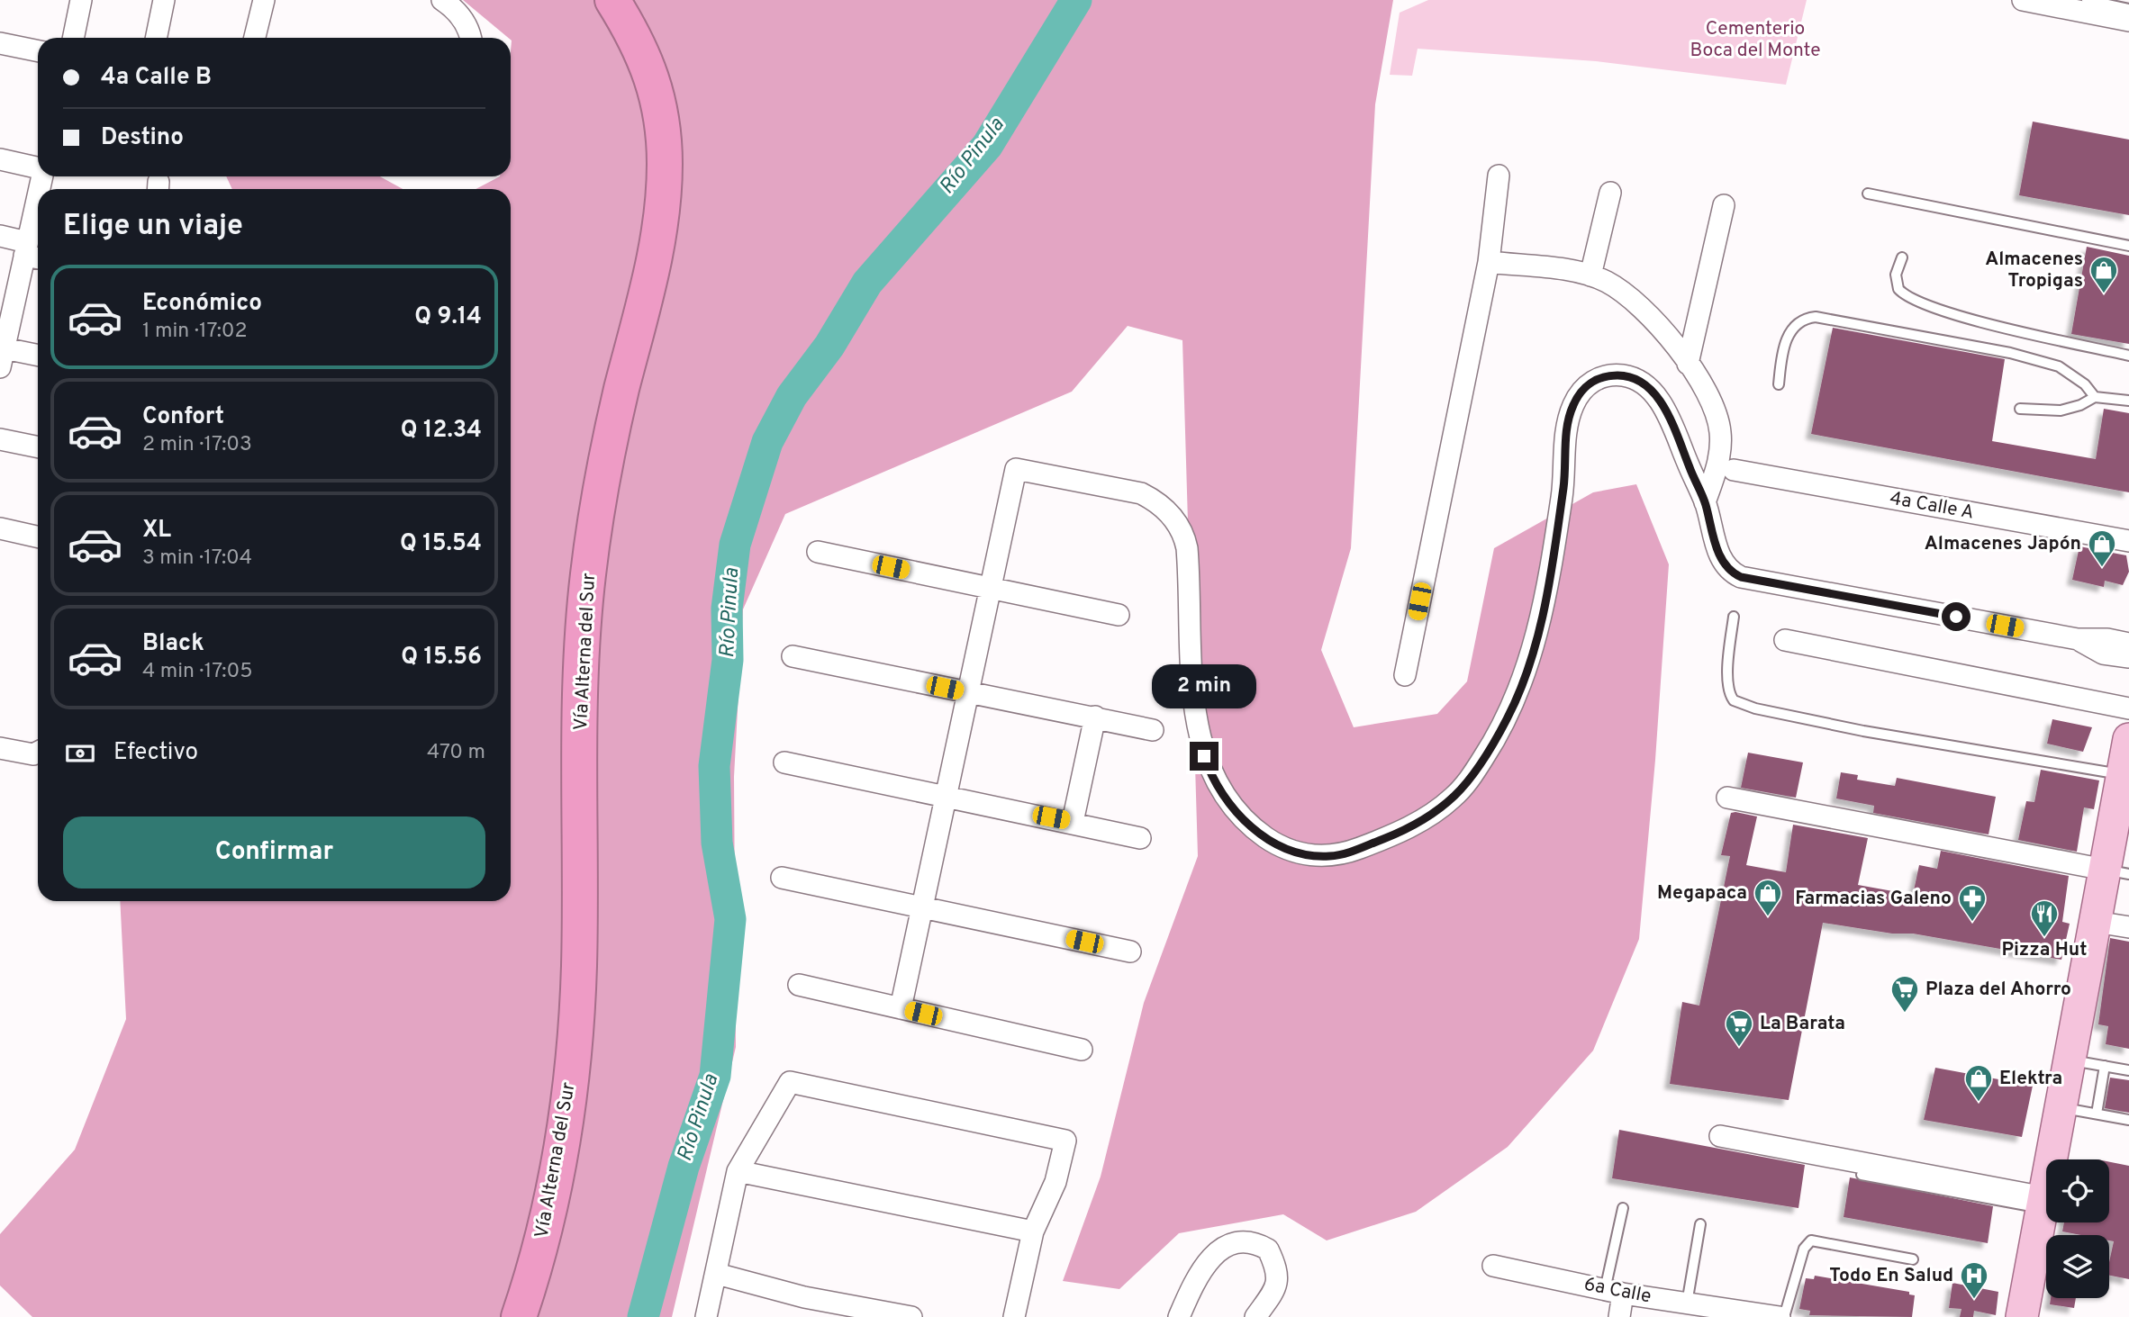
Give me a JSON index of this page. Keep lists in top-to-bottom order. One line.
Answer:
{"streets":{"highway":["Vía Alterna del Sur"],"street":["4a Calle A","6a Calle"]},"water":["Río Pinula"],"parks":["Cementerio Boca del Monte"],"places":{"shop":["Almacenes Tropigas","Almacenes Japón","Megapaca","Elektra"],"pharmacy":["Farmacias Galeno"],"restaurant":["Pizza Hut"],"supermarket":["Plaza del Ahorro","La Barata"],"hospital":["Todo En Salud"]},"page":{"banner":["4a Calle B","Destino"],"heading":"Elige un viaje","list":[{"name":"Económico","note":"1 min · 17:02","value":"Q 9.14"},{"name":"Confort","note":"2 min · 17:03","value":"Q 12.34"},{"name":"XL","note":"3 min · 17:04","value":"Q 15.54"},{"name":"Black","note":"4 min · 17:05","value":"Q 15.56"}],"bubble":"2 min","pay":["Efectivo","470 m"],"buttons":"Confirmar"}}
